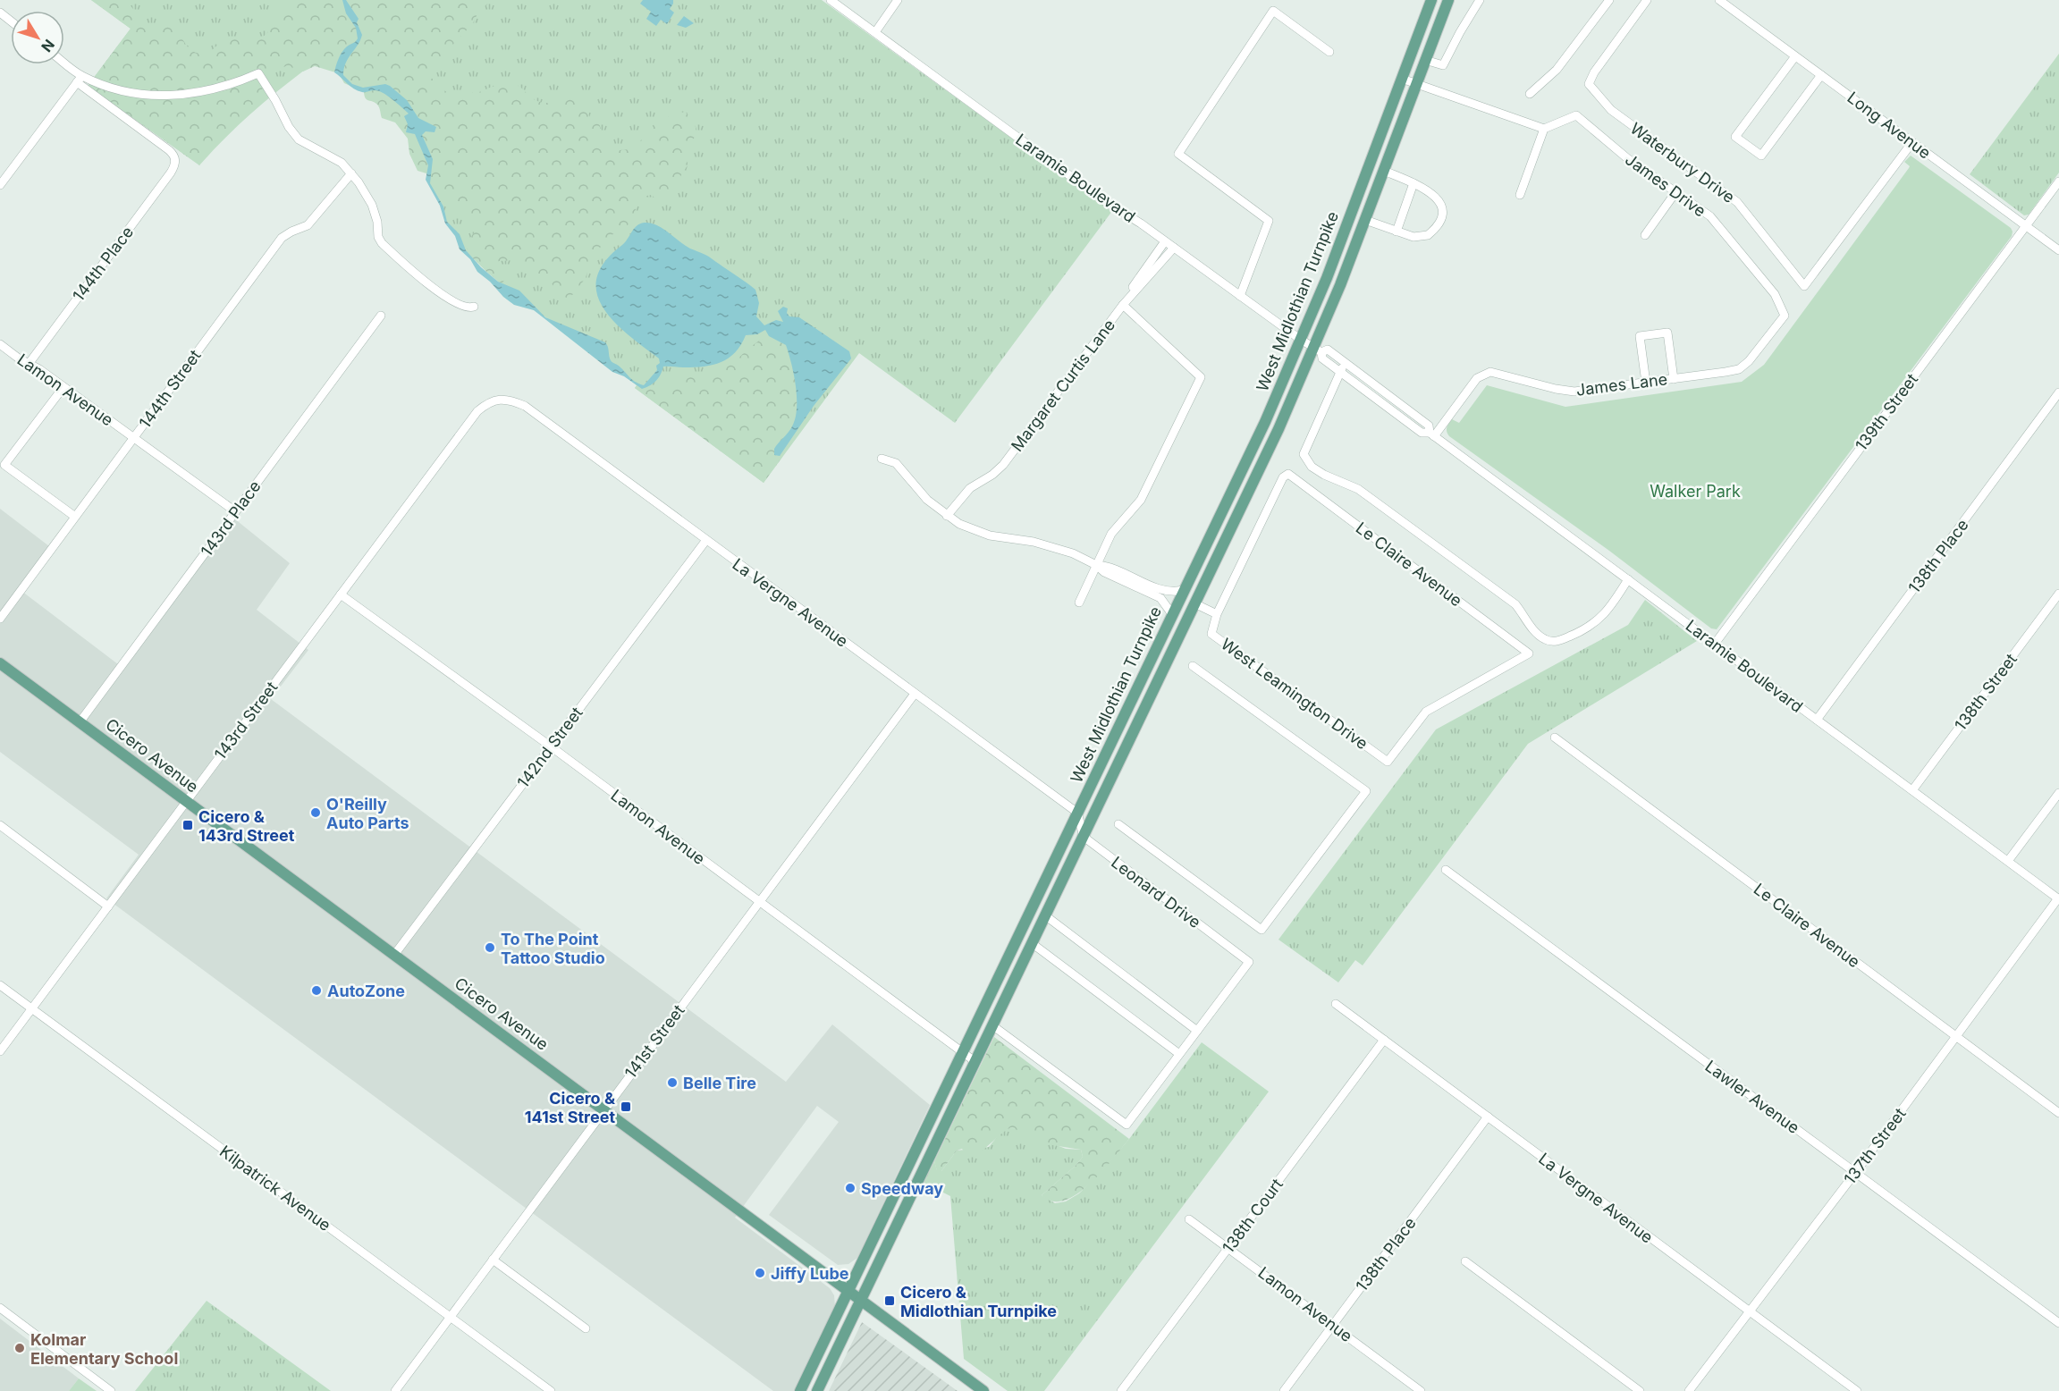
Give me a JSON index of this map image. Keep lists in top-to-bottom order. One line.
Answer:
{"streets":{"main road":["West Midlothian Turnpike","Cicero Avenue"],"street":["Long Avenue","Waterbury Drive","Laramie Boulevard","James Drive","144th Place","James Lane","Margaret Curtis Lane","144th Street","Lamon Avenue","139th Street","143rd Place","138th Place","Le Claire Avenue","La Vergne Avenue","138th Street","West Leamington Drive","143rd Street","142nd Street","Leonard Drive","141st Street","Lawler Avenue","137th Street","Kilpatrick Avenue","138th Court"]},"crossings":[["Long Avenue","Waterbury Drive"],["Long Avenue","139th Street"],["Laramie Boulevard","West Midlothian Turnpike"],["Laramie Boulevard","James Lane"],["Laramie Boulevard","Margaret Curtis Lane"],["Laramie Boulevard","139th Street"],["Laramie Boulevard","138th Place"],["Laramie Boulevard","138th Street"],["Laramie Boulevard","137th Street"],["James Drive","James Lane"],["144th Place","Lamon Avenue"],["West Midlothian Turnpike","Lamon Avenue"],["West Midlothian Turnpike","La Vergne Avenue"],["West Midlothian Turnpike","West Leamington Drive"],["West Midlothian Turnpike","Cicero Avenue"],["West Midlothian Turnpike","Leonard Drive"],["144th Street","Lamon Avenue"],["Lamon Avenue","143rd Place"],["Lamon Avenue","138th Place"],["Lamon Avenue","143rd Street"],["Lamon Avenue","142nd Street"],["Lamon Avenue","141st Street"],["Lamon Avenue","138th Court"],["143rd Place","Cicero Avenue"],["138th Place","La Vergne Avenue"],["Le Claire Avenue","West Leamington Drive"],["Le Claire Avenue","137th Street"],["La Vergne Avenue","143rd Street"],["La Vergne Avenue","142nd Street"],["La Vergne Avenue","141st Street"],["La Vergne Avenue","137th Street"],["La Vergne Avenue","138th Court"],["143rd Street","Cicero Avenue"],["143rd Street","Kilpatrick Avenue"],["142nd Street","Cicero Avenue"],["Cicero Avenue","141st Street"],["141st Street","Kilpatrick Avenue"],["Lawler Avenue","137th Street"]],"parks":["Walker Park"],"places":{"other":["O'Reilly Auto Parts","To The Point Tattoo Studio","AutoZone","Belle Tire","Speedway","Jiffy Lube","Kolmar Elementary School"],"transit":["Cicero & 143rd Street","Cicero & 141st Street","Cicero & Midlothian Turnpike"]},"north":"bottom right"}
